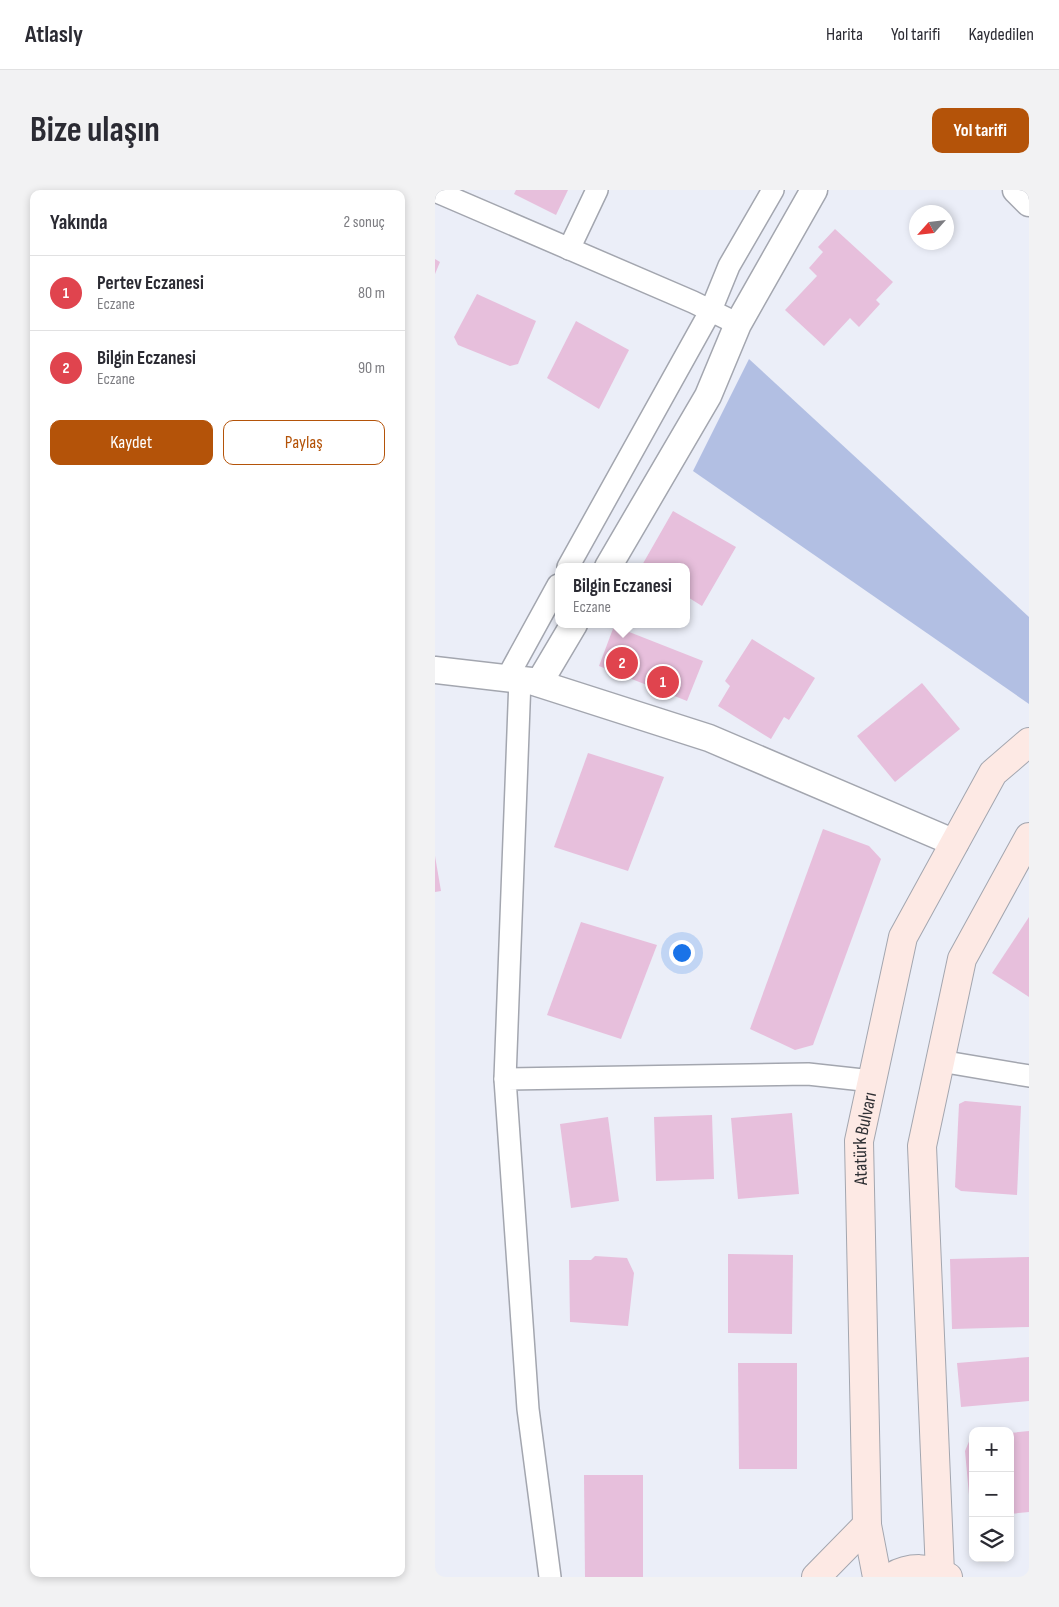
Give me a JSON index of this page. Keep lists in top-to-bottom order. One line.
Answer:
{"streets":{"main road":["Atatürk Bulvarı"]},"north":"bottom left","page":{"header":"Atlasly","nav":["Harita","Yol tarifi","Kaydedilen"],"buttons":["Yol tarifi",["Kaydet","Paylaş"]],"title":"Bize ulaşın","heading":["Yakında","2 sonuç"],"list":[{"mark":"1","name":"Pertev Eczanesi","note":"Eczane","value":"80 m"},{"mark":"2","name":"Bilgin Eczanesi","note":"Eczane","value":"90 m"}],"popup":["Bilgin Eczanesi","Eczane"],"pins":["2","1"],"map_buttons":["+","−"]}}
